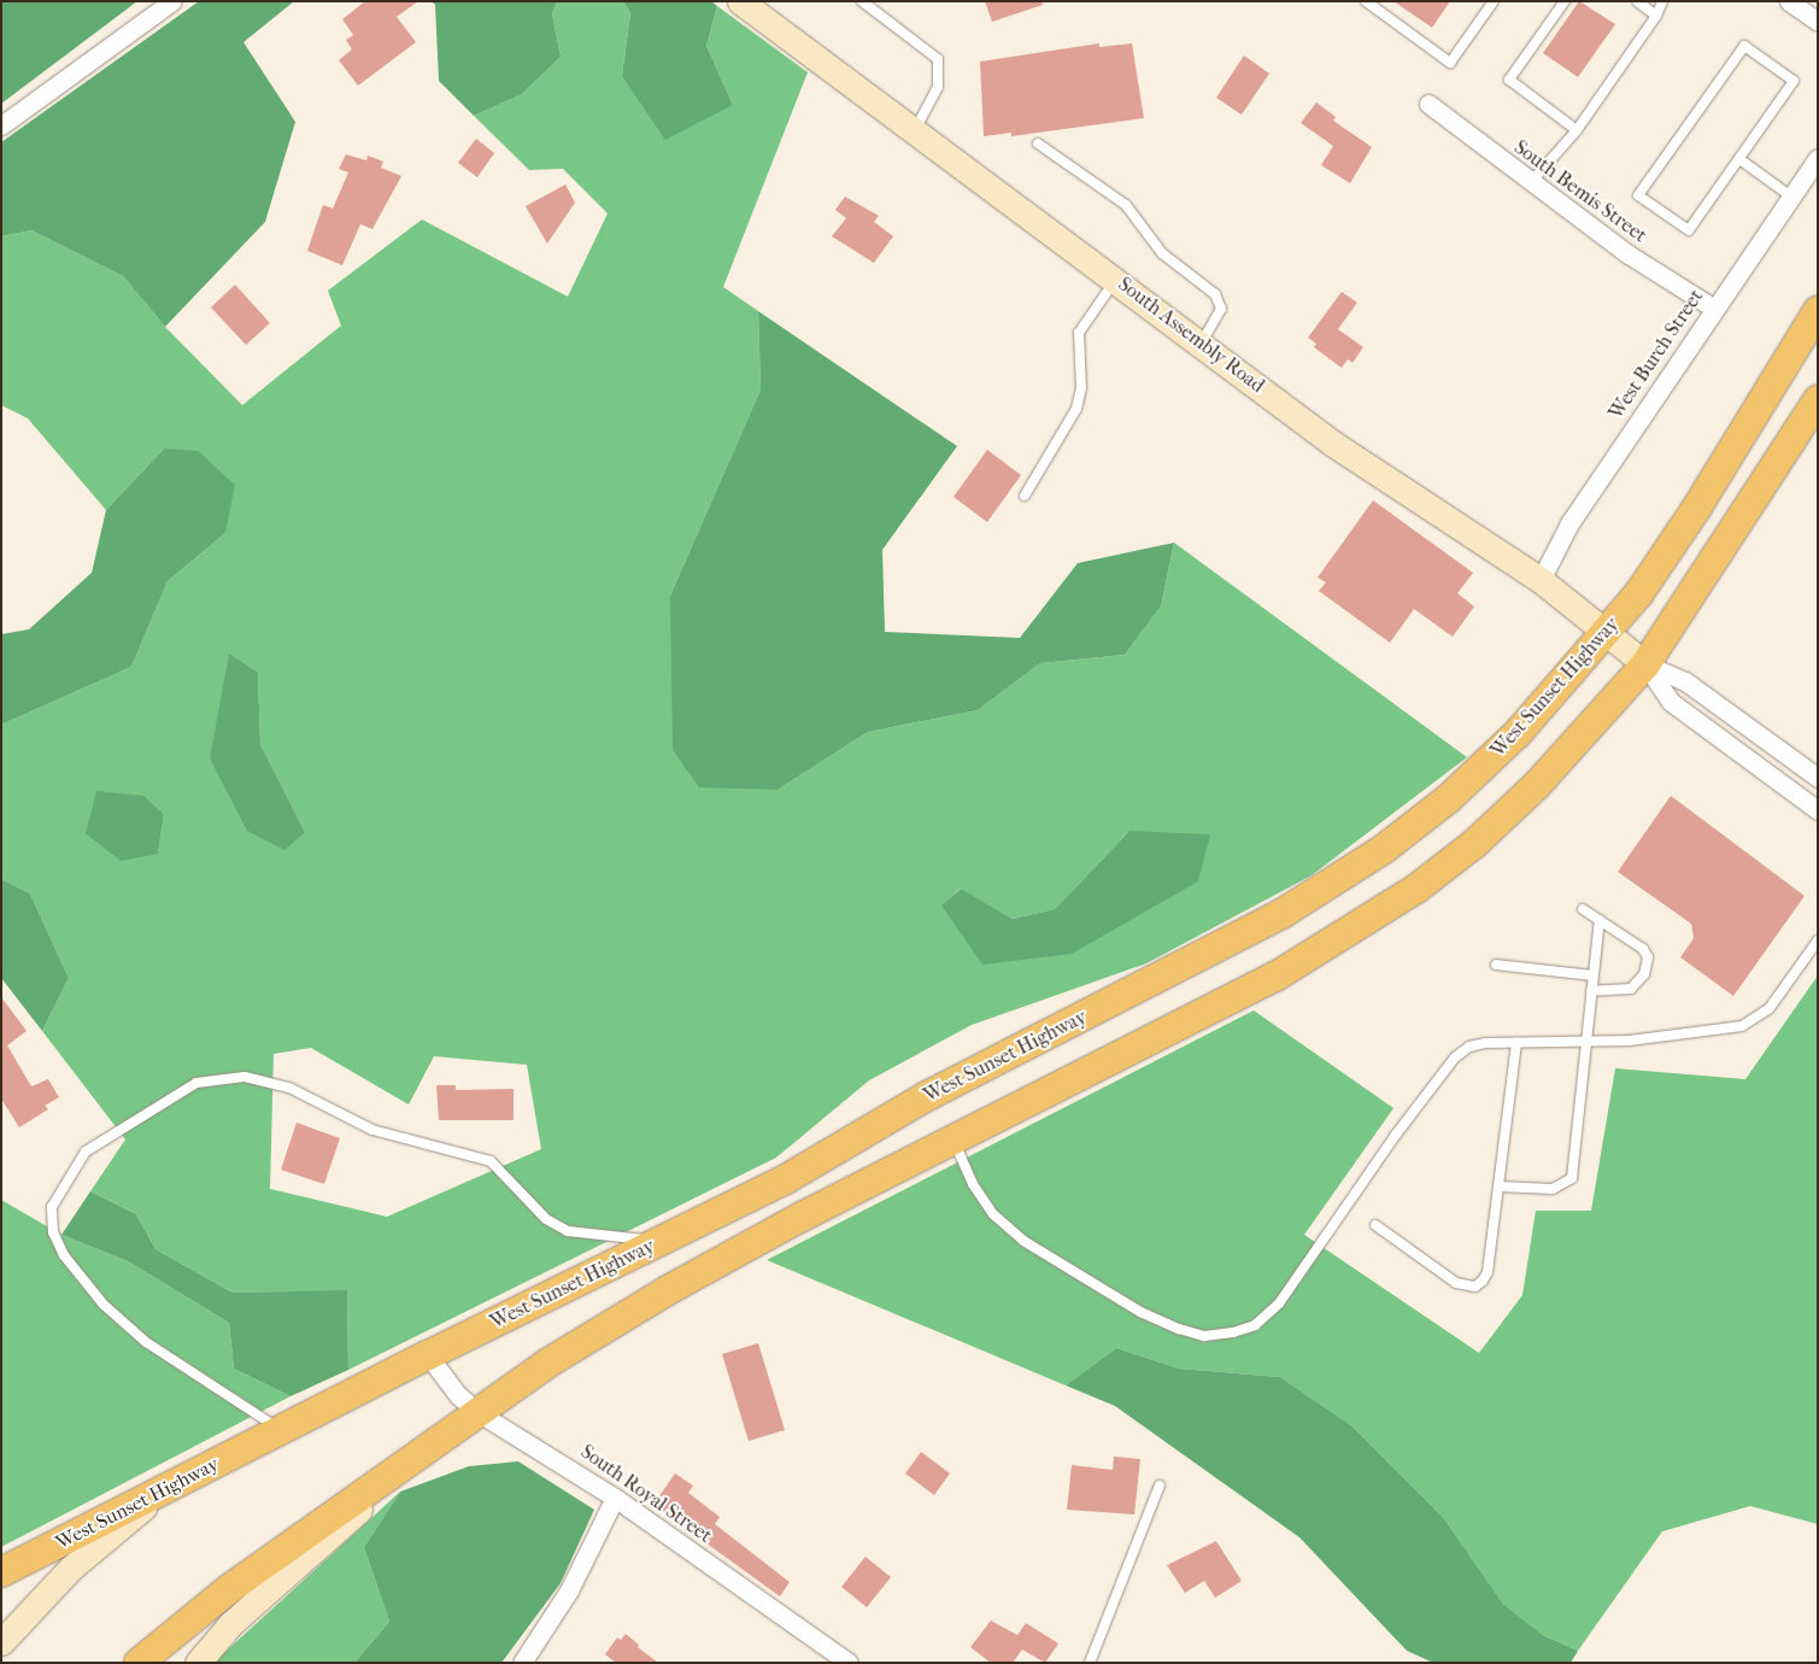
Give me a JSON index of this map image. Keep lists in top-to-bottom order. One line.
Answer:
{"streets":{"main road":["West Sunset Highway"],"street":["South Bemis Street","South Assembly Road","West Burch Street","South Royal Street"]},"crossings":[["South Bemis Street","West Burch Street"],["South Assembly Road","West Burch Street"],["South Assembly Road","West Sunset Highway"],["West Sunset Highway","South Royal Street"]]}
